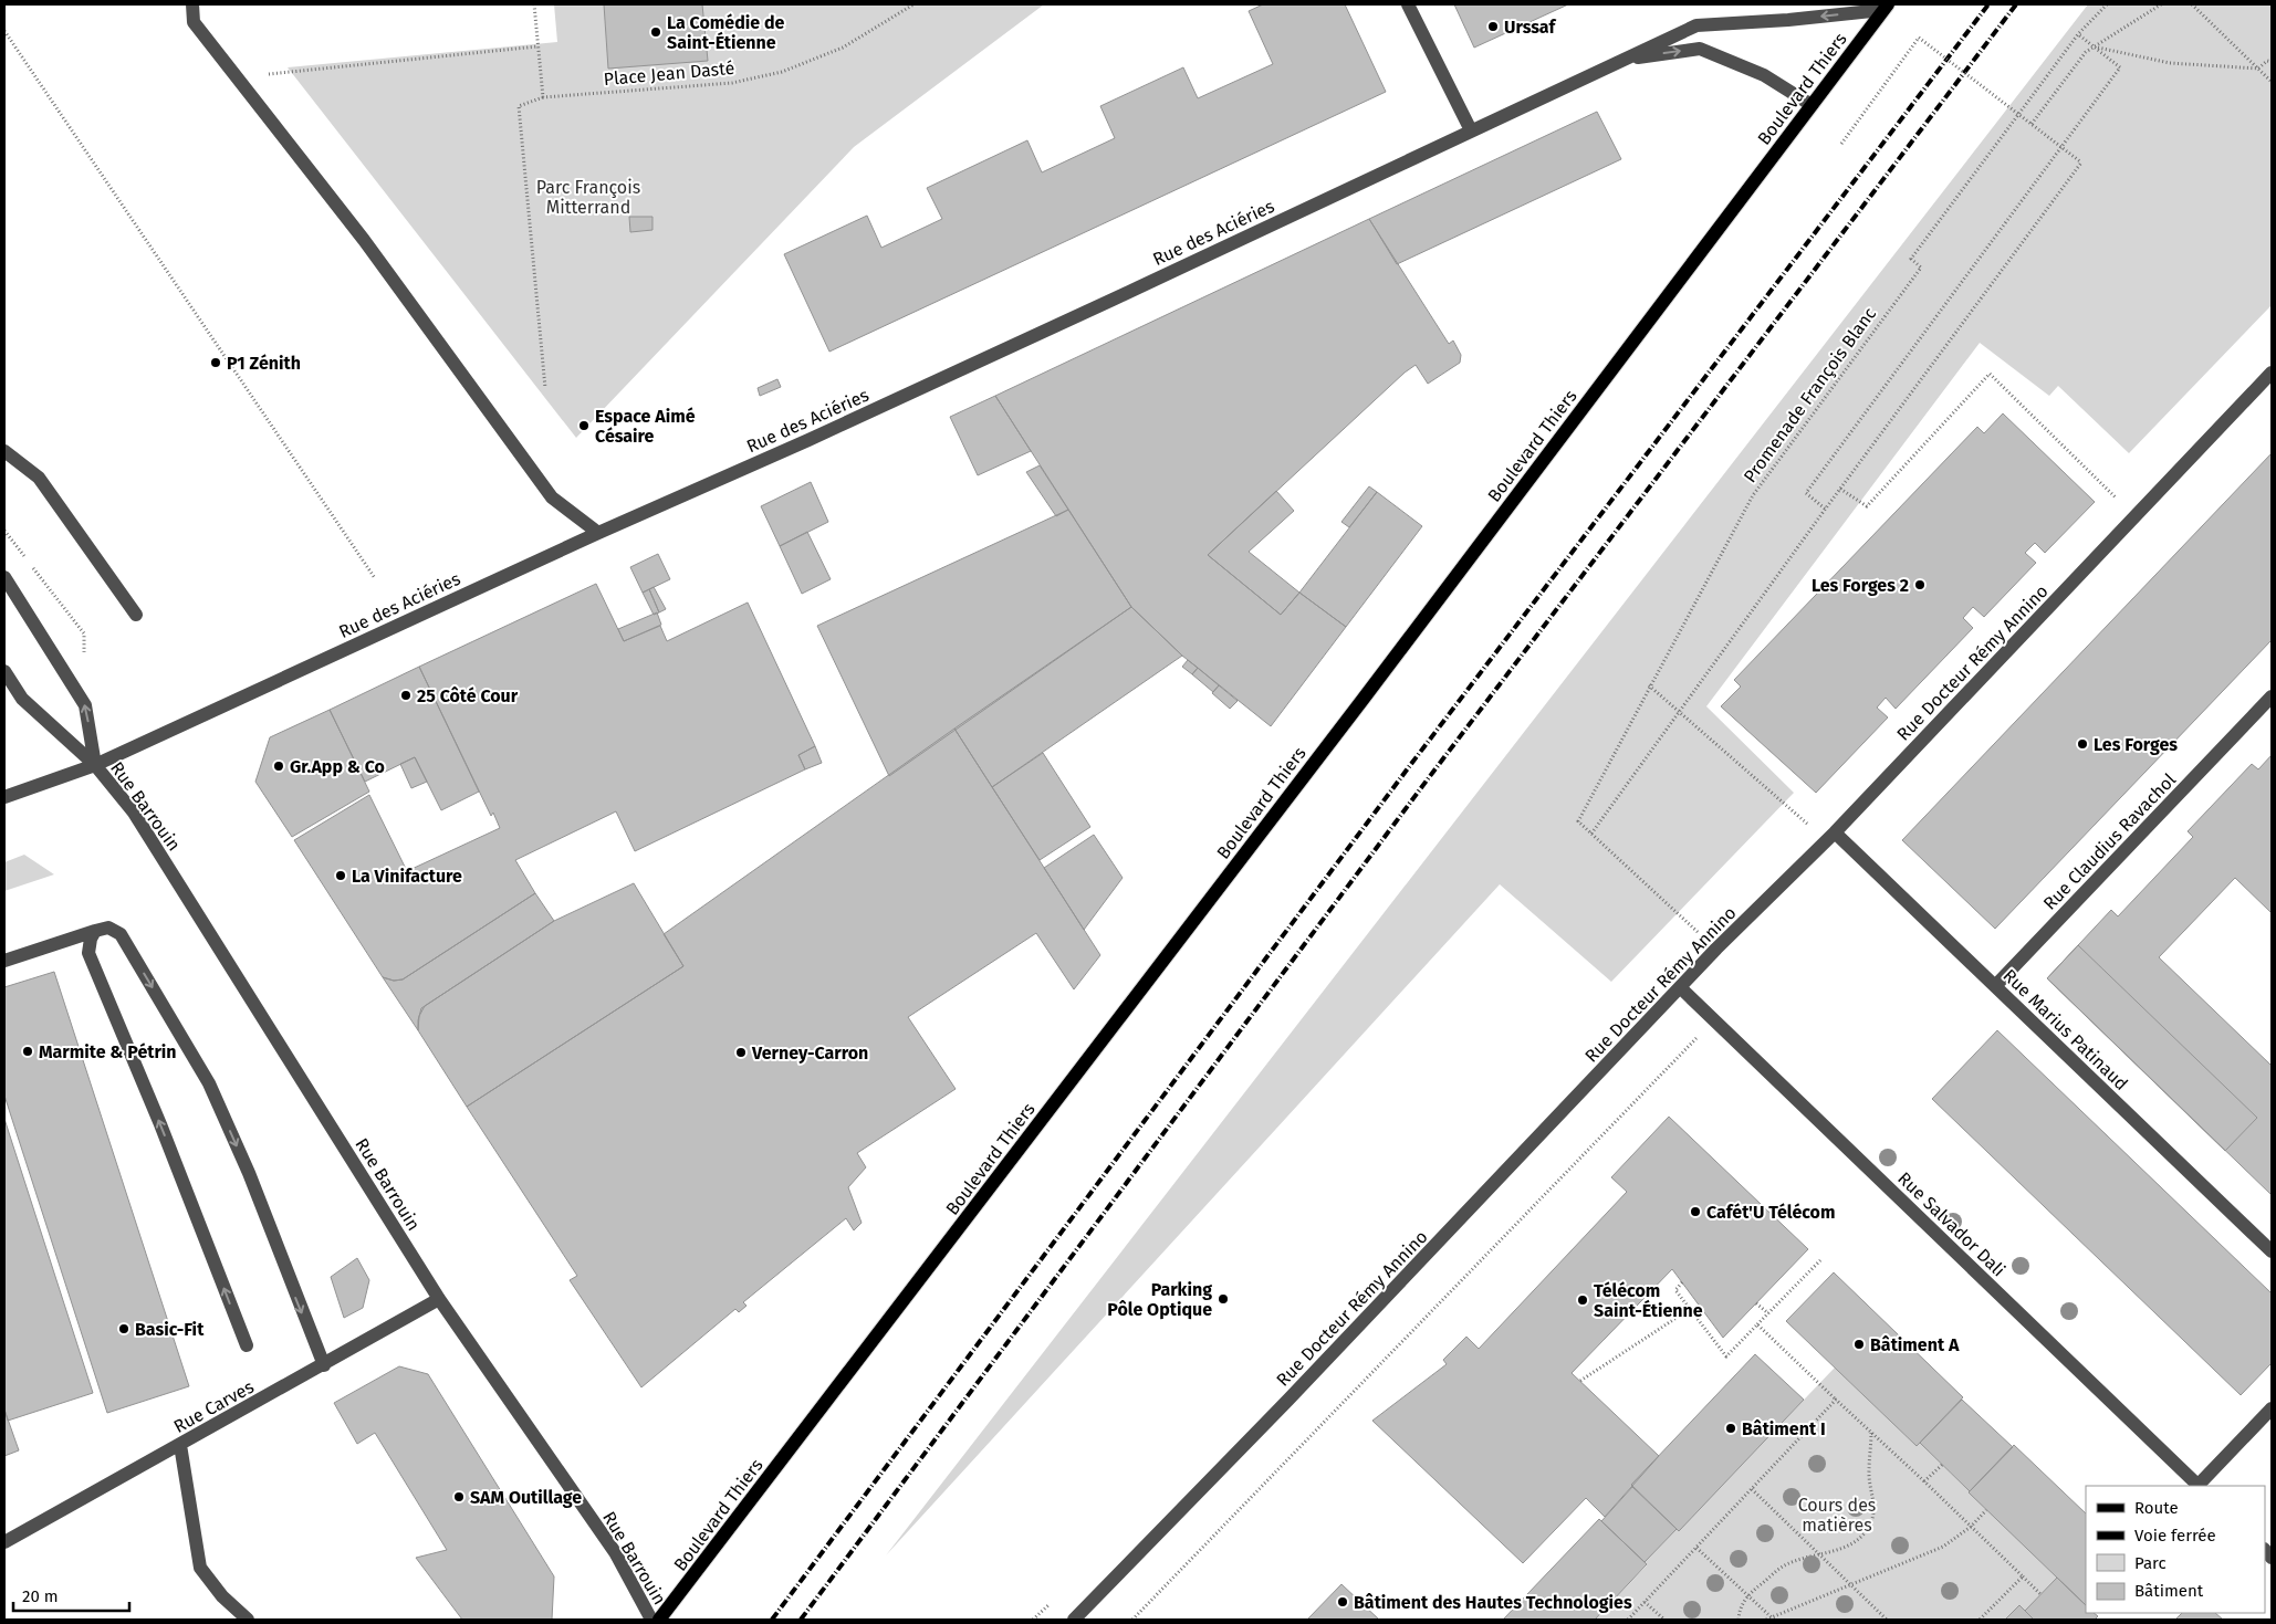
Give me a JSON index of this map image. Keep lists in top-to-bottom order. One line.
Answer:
{"streets":{"main road":["Boulevard Thiers"],"street":["Rue des Aciéries","Rue Docteur Rémy Annino","Rue Barrouin","Rue Claudius Ravachol","Rue Marius Patinaud","Rue Salvador Dali","Rue Carves"],"path":["Place Jean Dasté","Promenade François Blanc"]},"crossings":[["Boulevard Thiers","Rue des Aciéries"],["Rue des Aciéries","Rue Barrouin"],["Rue Docteur Rémy Annino","Rue Marius Patinaud"],["Rue Docteur Rémy Annino","Rue Salvador Dali"],["Rue Barrouin","Rue Carves"],["Rue Claudius Ravachol","Rue Marius Patinaud"]],"parks":["Parc François Mitterrand","Cours des matières"],"places":["Urssaf","La Comédie de Saint-Étienne","P1 Zénith","Espace Aimé Césaire","Les Forges 2","25 Côté Cour","Les Forges","Gr.App & Co","La Vinifacture","Marmite & Pétrin","Verney-Carron","Cafét'U Télécom","Parking Pôle Optique","Télécom Saint-Étienne","Basic-Fit","Bâtiment A","Bâtiment I","SAM Outillage","Bâtiment des Hautes Technologies"],"legend":["Route","Voie ferrée","Parc","Bâtiment"],"scale_bar":"20 m"}
